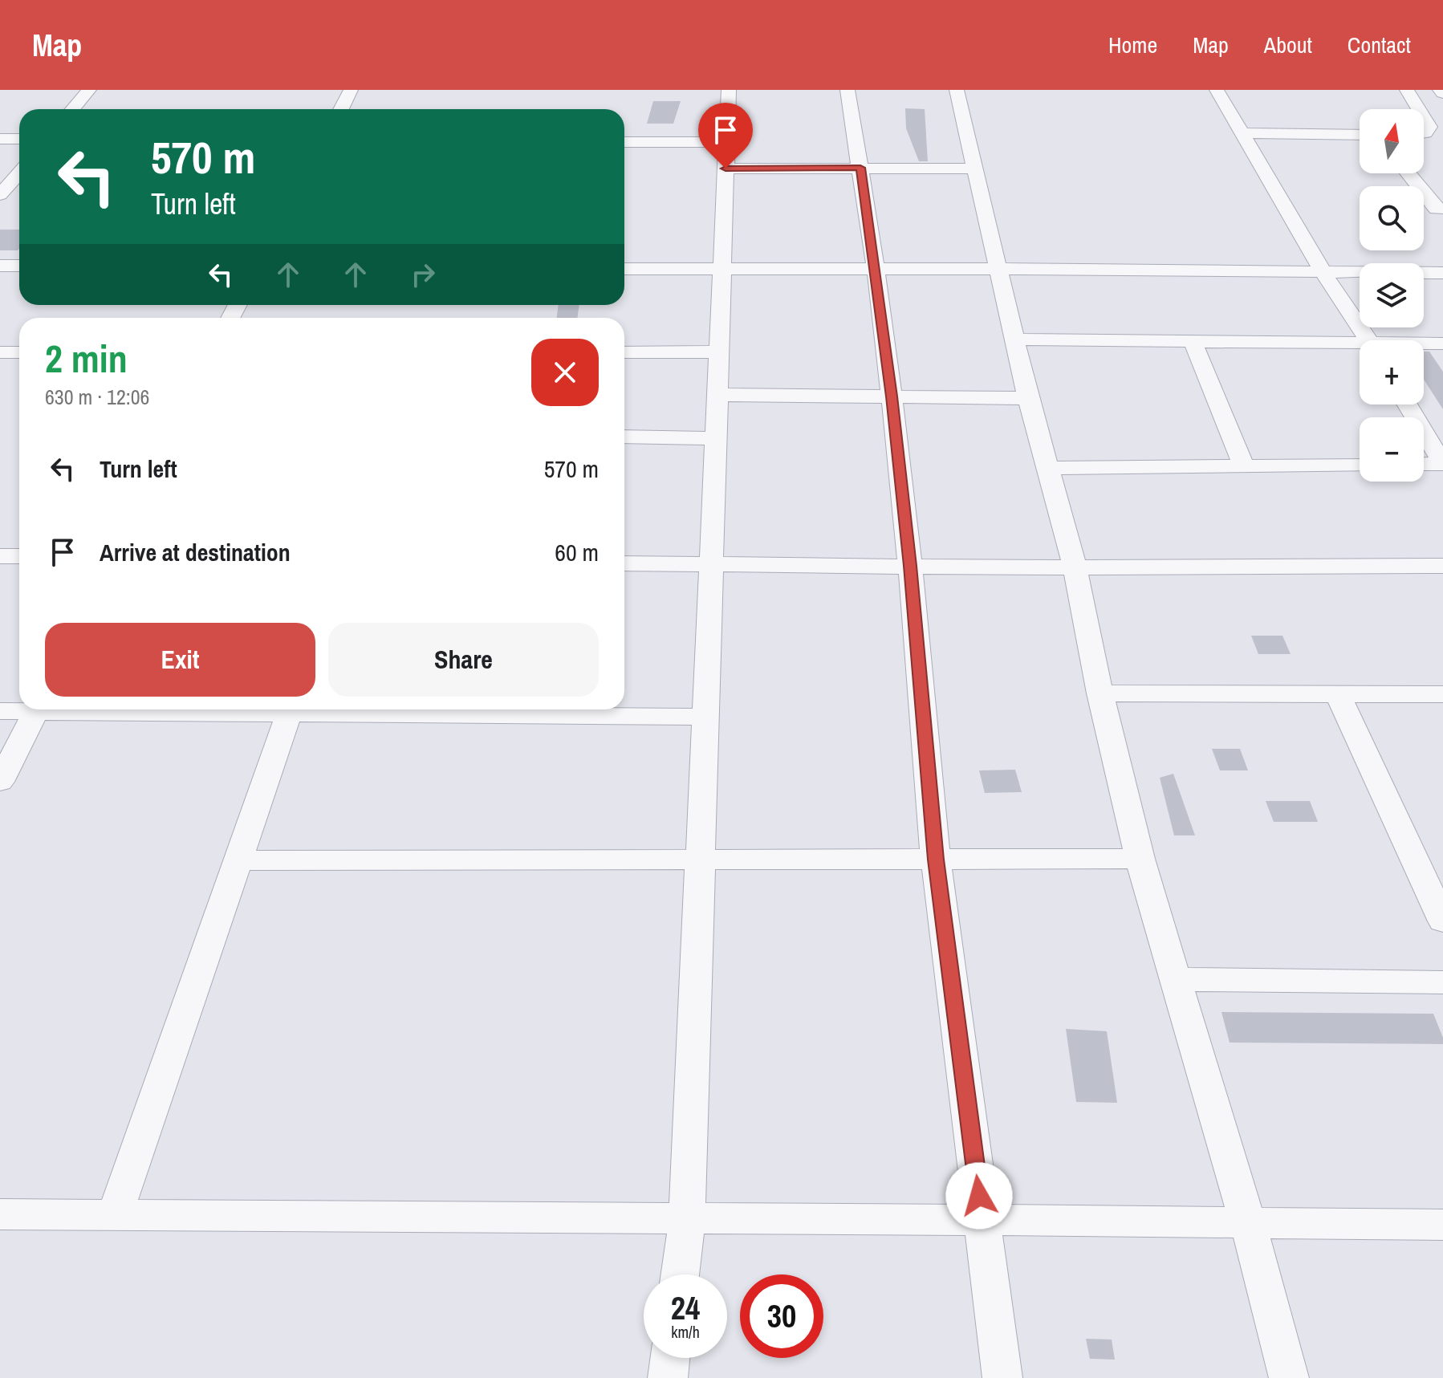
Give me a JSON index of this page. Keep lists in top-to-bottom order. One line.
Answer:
{"north":"top","page":{"header":"Map","nav":["Home","Map","About","Contact"],"map_buttons":["+","−"],"turn":["570 m","Turn left"],"heading":["2 min","630 m · 12:06"],"list":[{"name":"Turn left","value":"570 m"},{"name":"Arrive at destination","value":"60 m"}],"buttons":["Exit","Share"],"speed":"24 km/h","limit":"30"}}
